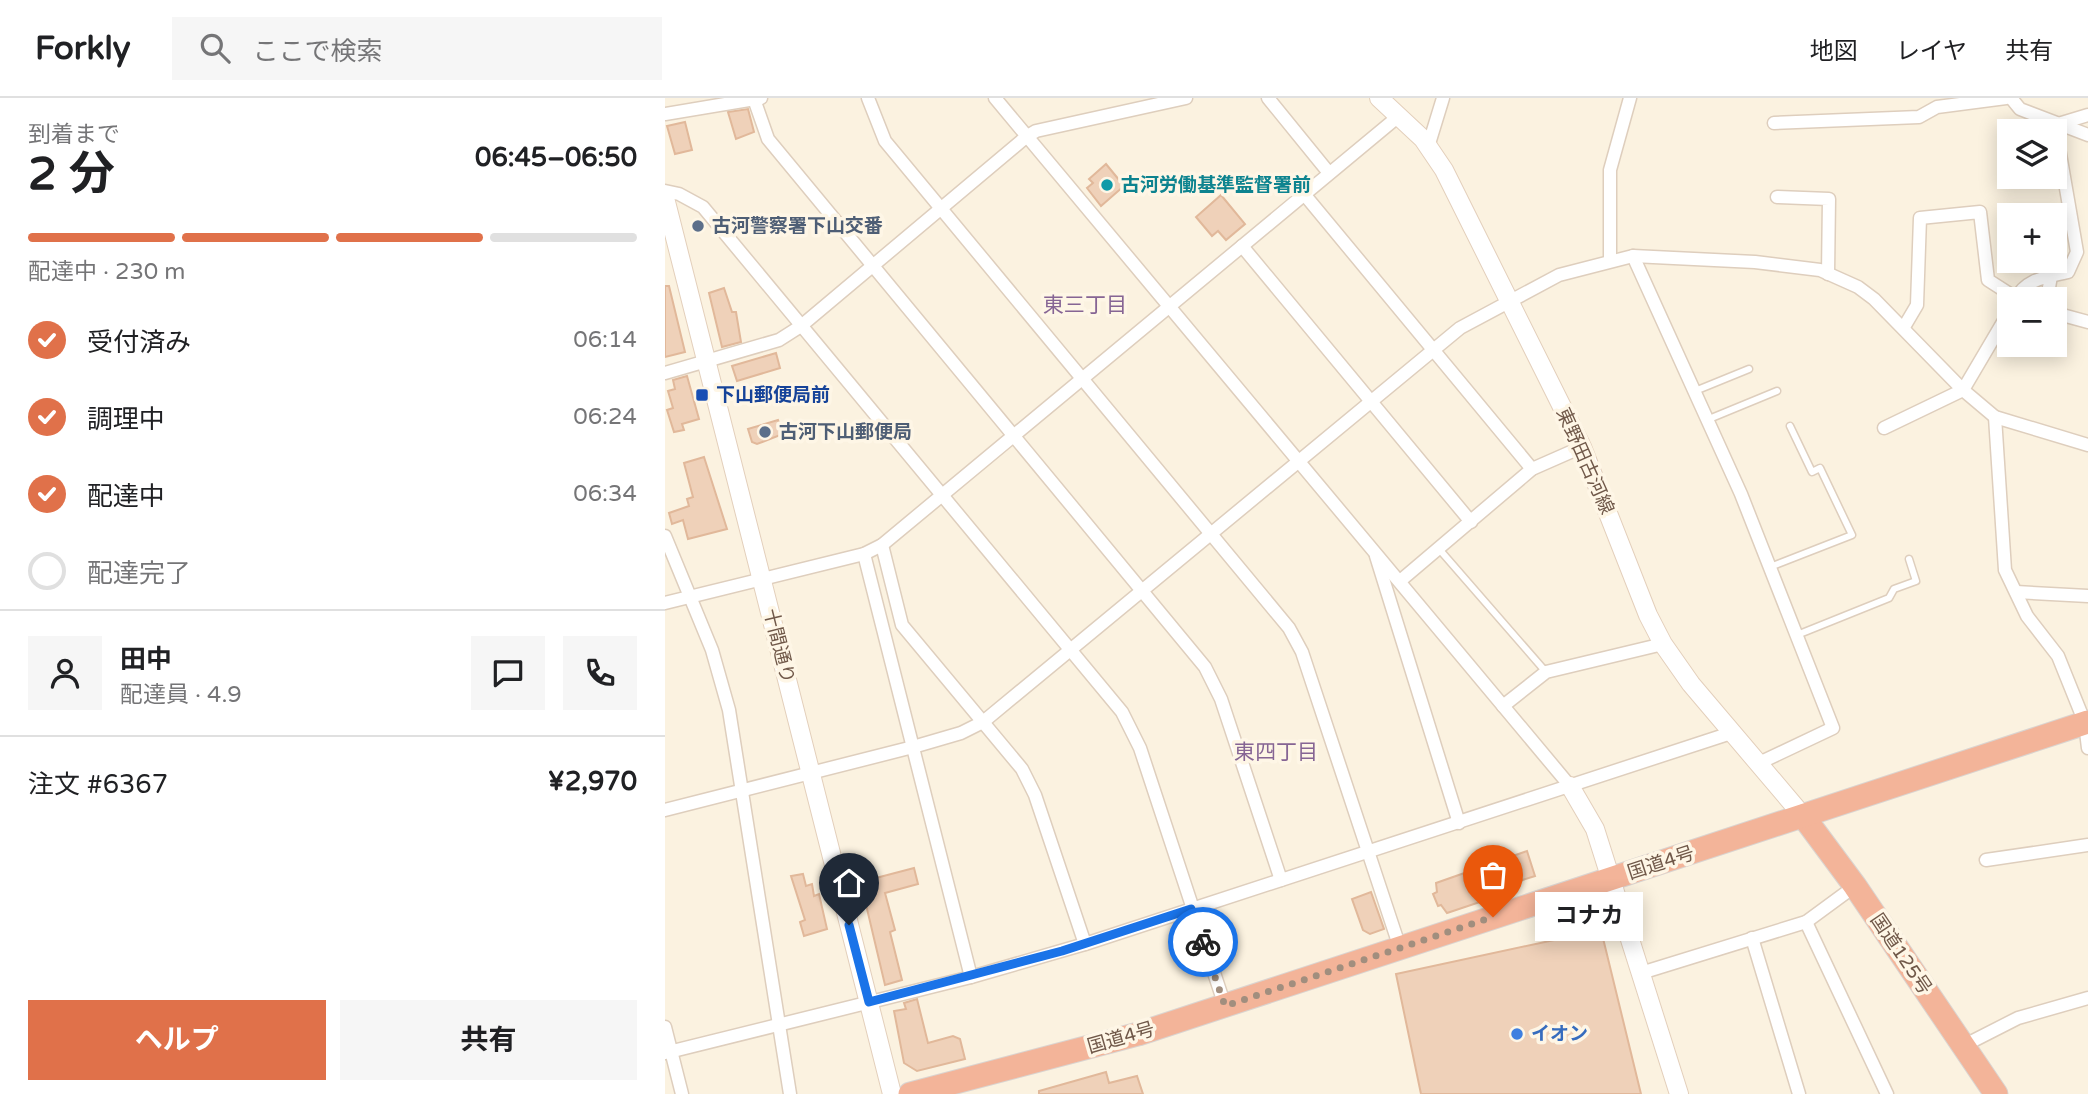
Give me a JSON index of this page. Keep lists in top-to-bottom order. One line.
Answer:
{"streets":{"highway":["国道4号","国道125号"],"street":["東野田古河線","十間通り"]},"crossings":[["東野田古河線","国道4号"],["東野田古河線","国道125号"],["国道4号","国道125号"]],"districts":["東三丁目","東四丁目"],"places":{"other":["古河労働基準監督署前","古河警察署下山交番","古河下山郵便局","コナカ","イオン"],"transit":["下山郵便局前"]},"page":{"header":"Forkly","search":"ここで検索","nav":["地図","レイヤ","共有"],"heading":["2 分","到着まで","06:45–06:50"],"panel":["田中","配達員 · 4.9","注文 #6367","¥2,970"],"map_buttons":["+","−"],"bar":"配達中 · 230 m","list":[["受付済み","06:14"],["調理中","06:24"],["配達中","06:34"],"配達完了"],"bubble":"コナカ","buttons":["ヘルプ","共有"]}}
